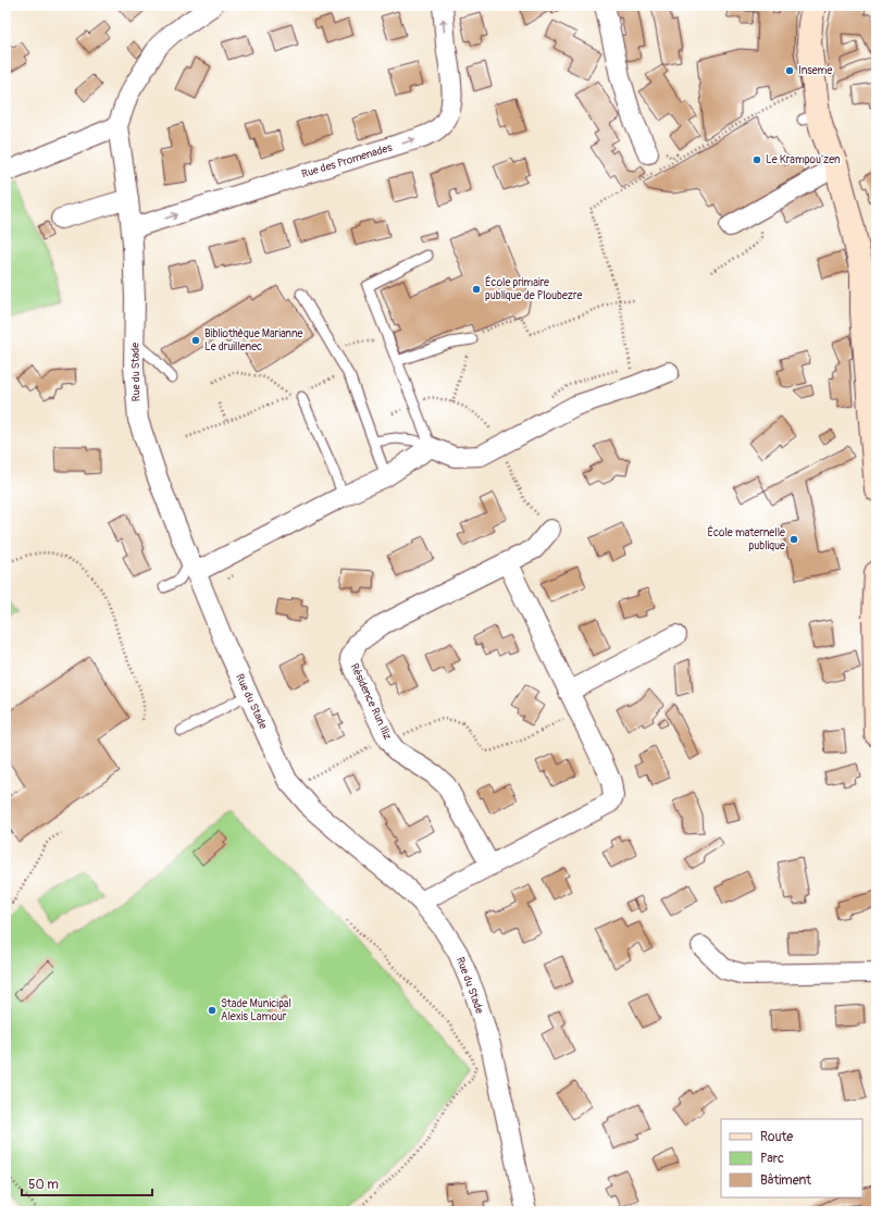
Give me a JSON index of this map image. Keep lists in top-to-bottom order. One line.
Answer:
{"streets":{"street":["Rue des Promenades","Rue du Stade","Résidence Run Iliz"]},"crossings":[["Rue des Promenades","Rue du Stade"]],"places":["Inseme","Le Krampou'zen","École primaire publique de Ploubezre","Bibliothèque Marianne Le druillenec","École maternelle publique","Stade Municipal Alexis Lamour"],"legend":["Route","Parc","Bâtiment"],"scale_bar":"50 m"}
